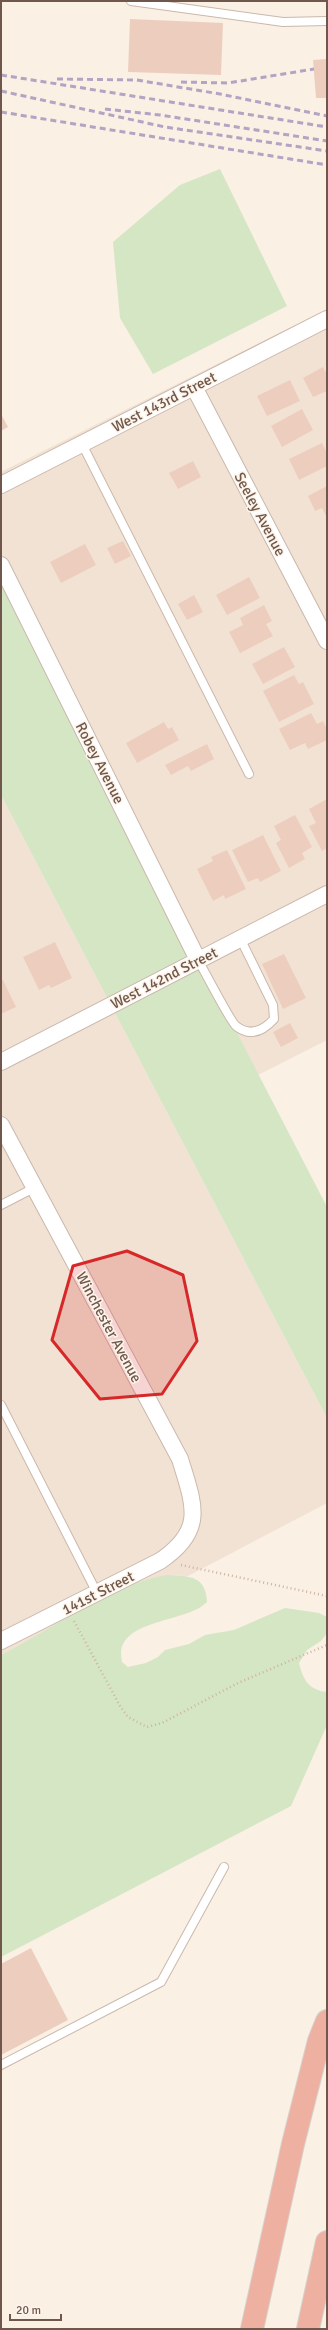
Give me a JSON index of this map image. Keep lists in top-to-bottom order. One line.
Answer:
{"streets":{"street":["West 143rd Street","Seeley Avenue","Robey Avenue","West 142nd Street","Winchester Avenue","141st Street"]},"crossings":[["West 143rd Street","Seeley Avenue"],["Robey Avenue","West 142nd Street"],["Winchester Avenue","141st Street"]],"scale_bar":"20 m"}
